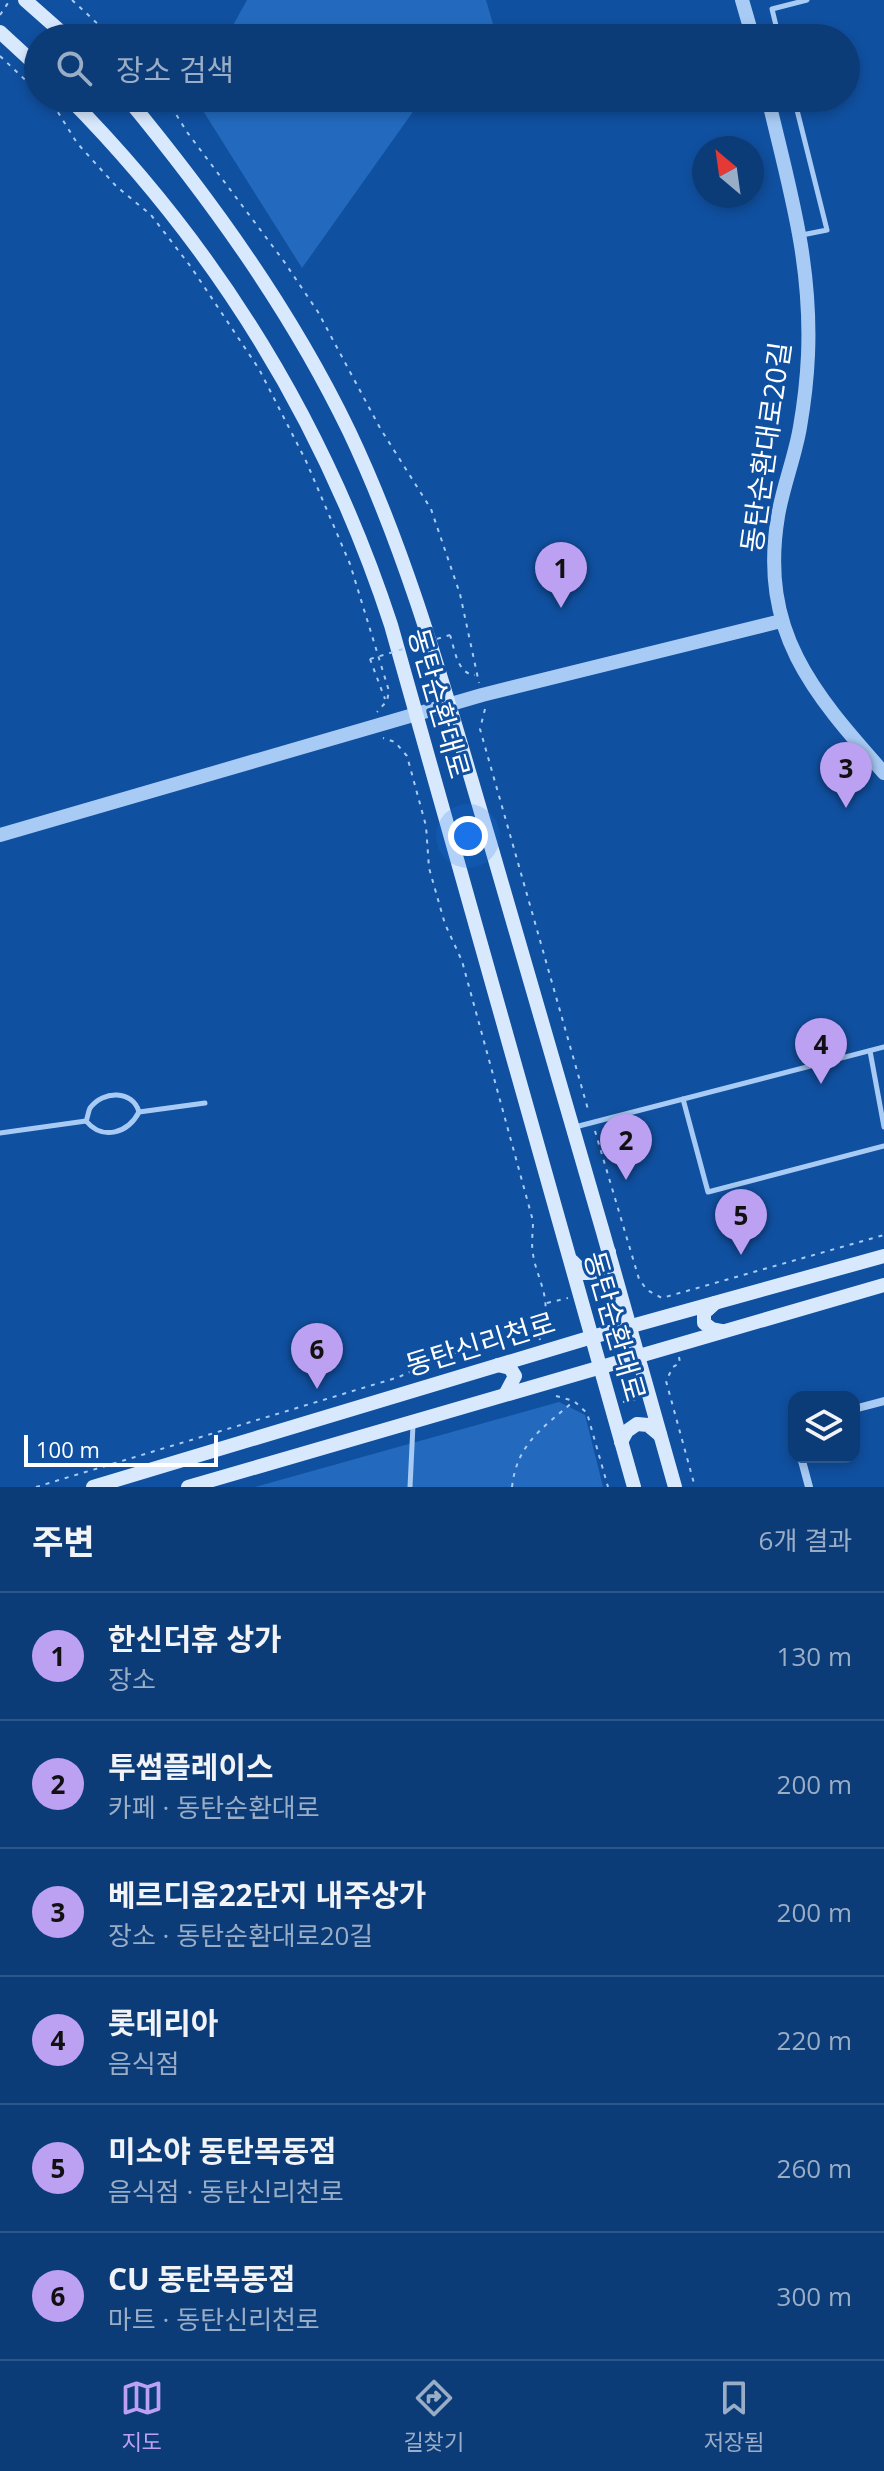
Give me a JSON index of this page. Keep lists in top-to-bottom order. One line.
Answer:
{"streets":{"main road":["동탄순환대로","동탄신리천로"],"street":["동탄순환대로20길"]},"crossings":[["동탄순환대로","동탄신리천로"]],"scale_bar":"100 m","north":"top left","page":{"search":"장소 검색","pins":["1","3","4","2","5","6"],"scale":"100 m","heading":["주변","6개 결과"],"list":[{"mark":"1","name":"한신더휴 상가","note":"장소","value":"130 m"},{"mark":"2","name":"투썸플레이스","note":"카페 · 동탄순환대로","value":"200 m"},{"mark":"3","name":"베르디움22단지 내주상가","note":"장소 · 동탄순환대로20길","value":"200 m"},{"mark":"4","name":"롯데리아","note":"음식점","value":"220 m"},{"mark":"5","name":"미소야 동탄목동점","note":"음식점 · 동탄신리천로","value":"260 m"},{"mark":"6","name":"CU 동탄목동점","note":"마트 · 동탄신리천로","value":"300 m"}],"nav":["지도","길찾기","저장됨"]}}
